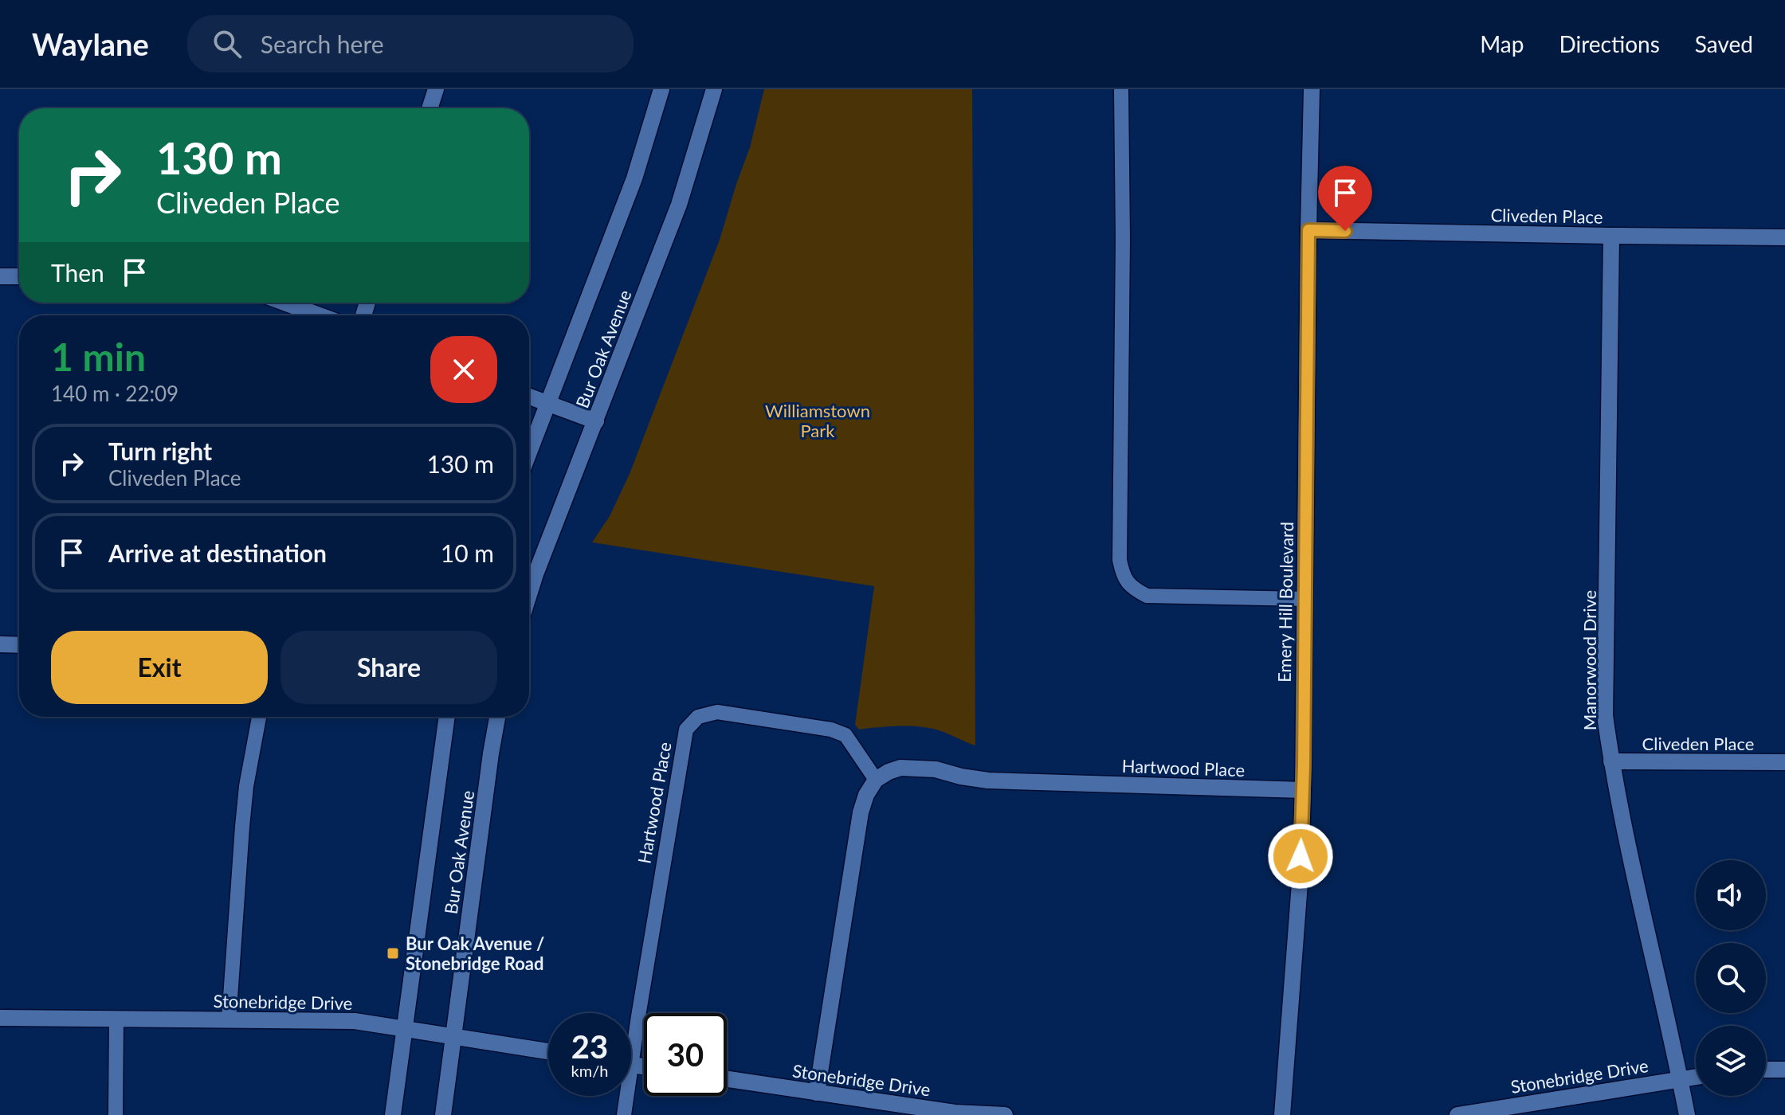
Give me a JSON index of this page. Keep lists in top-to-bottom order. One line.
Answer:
{"streets":{"street":["Cliveden Place","Bur Oak Avenue","Emery Hill Boulevard","Manorwood Drive","Hartwood Place","Stonebridge Drive"]},"crossings":[["Cliveden Place","Emery Hill Boulevard"],["Cliveden Place","Manorwood Drive"],["Bur Oak Avenue","Stonebridge Drive"],["Emery Hill Boulevard","Hartwood Place"],["Manorwood Drive","Stonebridge Drive"]],"parks":["Williamstown Park"],"places":{"transit":["Bur Oak Avenue / Stonebridge Road"]},"page":{"header":"Waylane","search":"Search here","nav":["Map","Directions","Saved"],"turn":["130 m","Cliveden Place"],"then":"Then","heading":["1 min","140 m · 22:09"],"list":[{"name":"Turn right","note":"Cliveden Place","value":"130 m"},{"name":"Arrive at destination","value":"10 m"}],"buttons":["Exit","Share"],"speed":"23 km/h","limit":"30"}}
